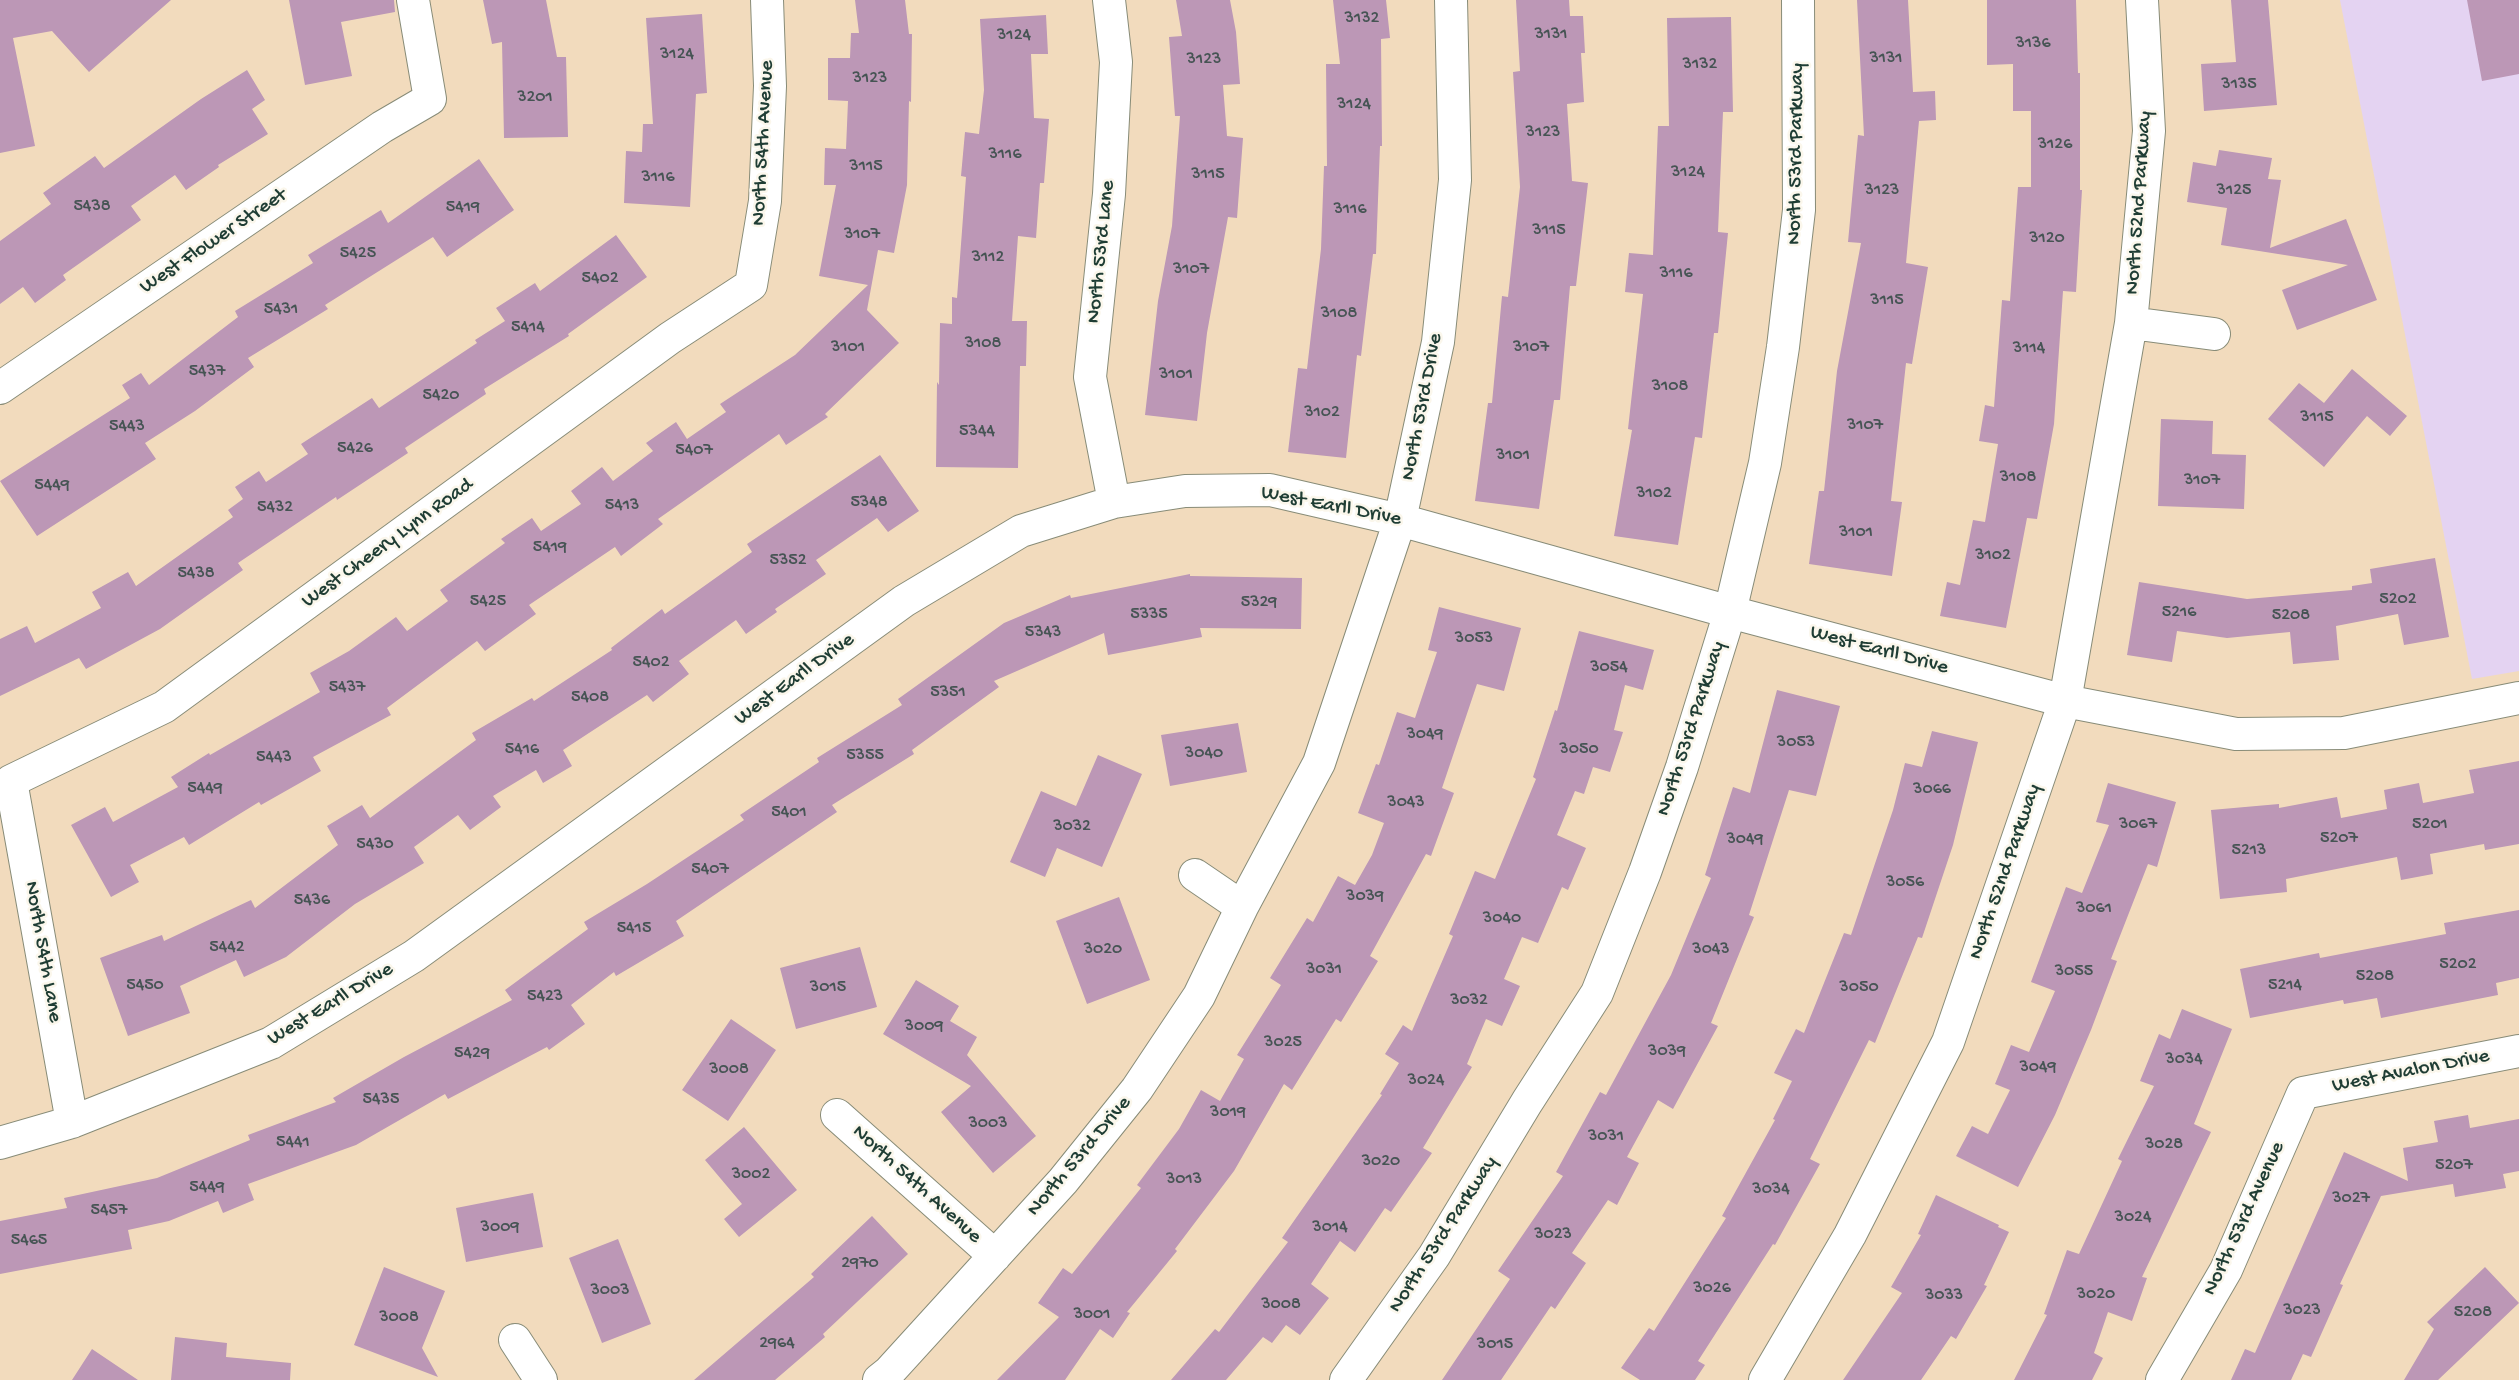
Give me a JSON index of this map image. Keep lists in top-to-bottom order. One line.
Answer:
{"streets":{"street":["North 54th Avenue","North 53rd Parkway","North 52nd Parkway","West Flower Street","North 53rd Lane","North 53rd Drive","West Earll Drive","West Cheery Lynn Road","North 54th Lane","West Avalon Drive","North 53rd Avenue"]},"crossings":[["North 54th Avenue","North 53rd Drive"],["North 54th Avenue","West Cheery Lynn Road"],["North 53rd Parkway","West Earll Drive"],["North 52nd Parkway","West Earll Drive"],["North 53rd Lane","West Earll Drive"],["North 53rd Drive","West Earll Drive"],["West Earll Drive","North 54th Lane"],["West Cheery Lynn Road","North 54th Lane"],["West Avalon Drive","North 53rd Avenue"]],"house_numbers":["3132","3131","3124","3136","3124","3131","3123","3132","3123","3135","3201","3124","3123","3126","3116","3115","3124","3115","3116","3123","3125","5438","5419","3116","3115","3107","3120","5425","3112","3107","3116","5402","3115","5431","3108","5414","3108","3101","3107","3114","5437","3101","3108","5420","3102","3115","3107","5443","5344","5426","5407","3101","3108","3107","5449","3102","5348","5413","5432","3101","5419","3102","5352","5438","5202","5425","5329","5216","5335","5208","5343","3053","5402","3054","5437","5351","5408","3049","3053","5416","3050","3040","5355","5443","5449","3066","3043","5401","3067","5201","3032","5207","3049","5430","5213","5407","3056","3039","5436","3061","3040","5415","5442","3020","3043","5202","3031","3055","5208","5450","5214","3015","3050","5423","3032","3009","3025","3039","5429","3034","3049","3008","3024","5435","3019","3003","3031","5441","3028","3020","5207","3002","3013","5449","3034","3027","5457","3024","3009","3014","3023","5465","2970","3026","3003","3020","3033","3008","3023","5208","3001","3008","2964","3015"]}
